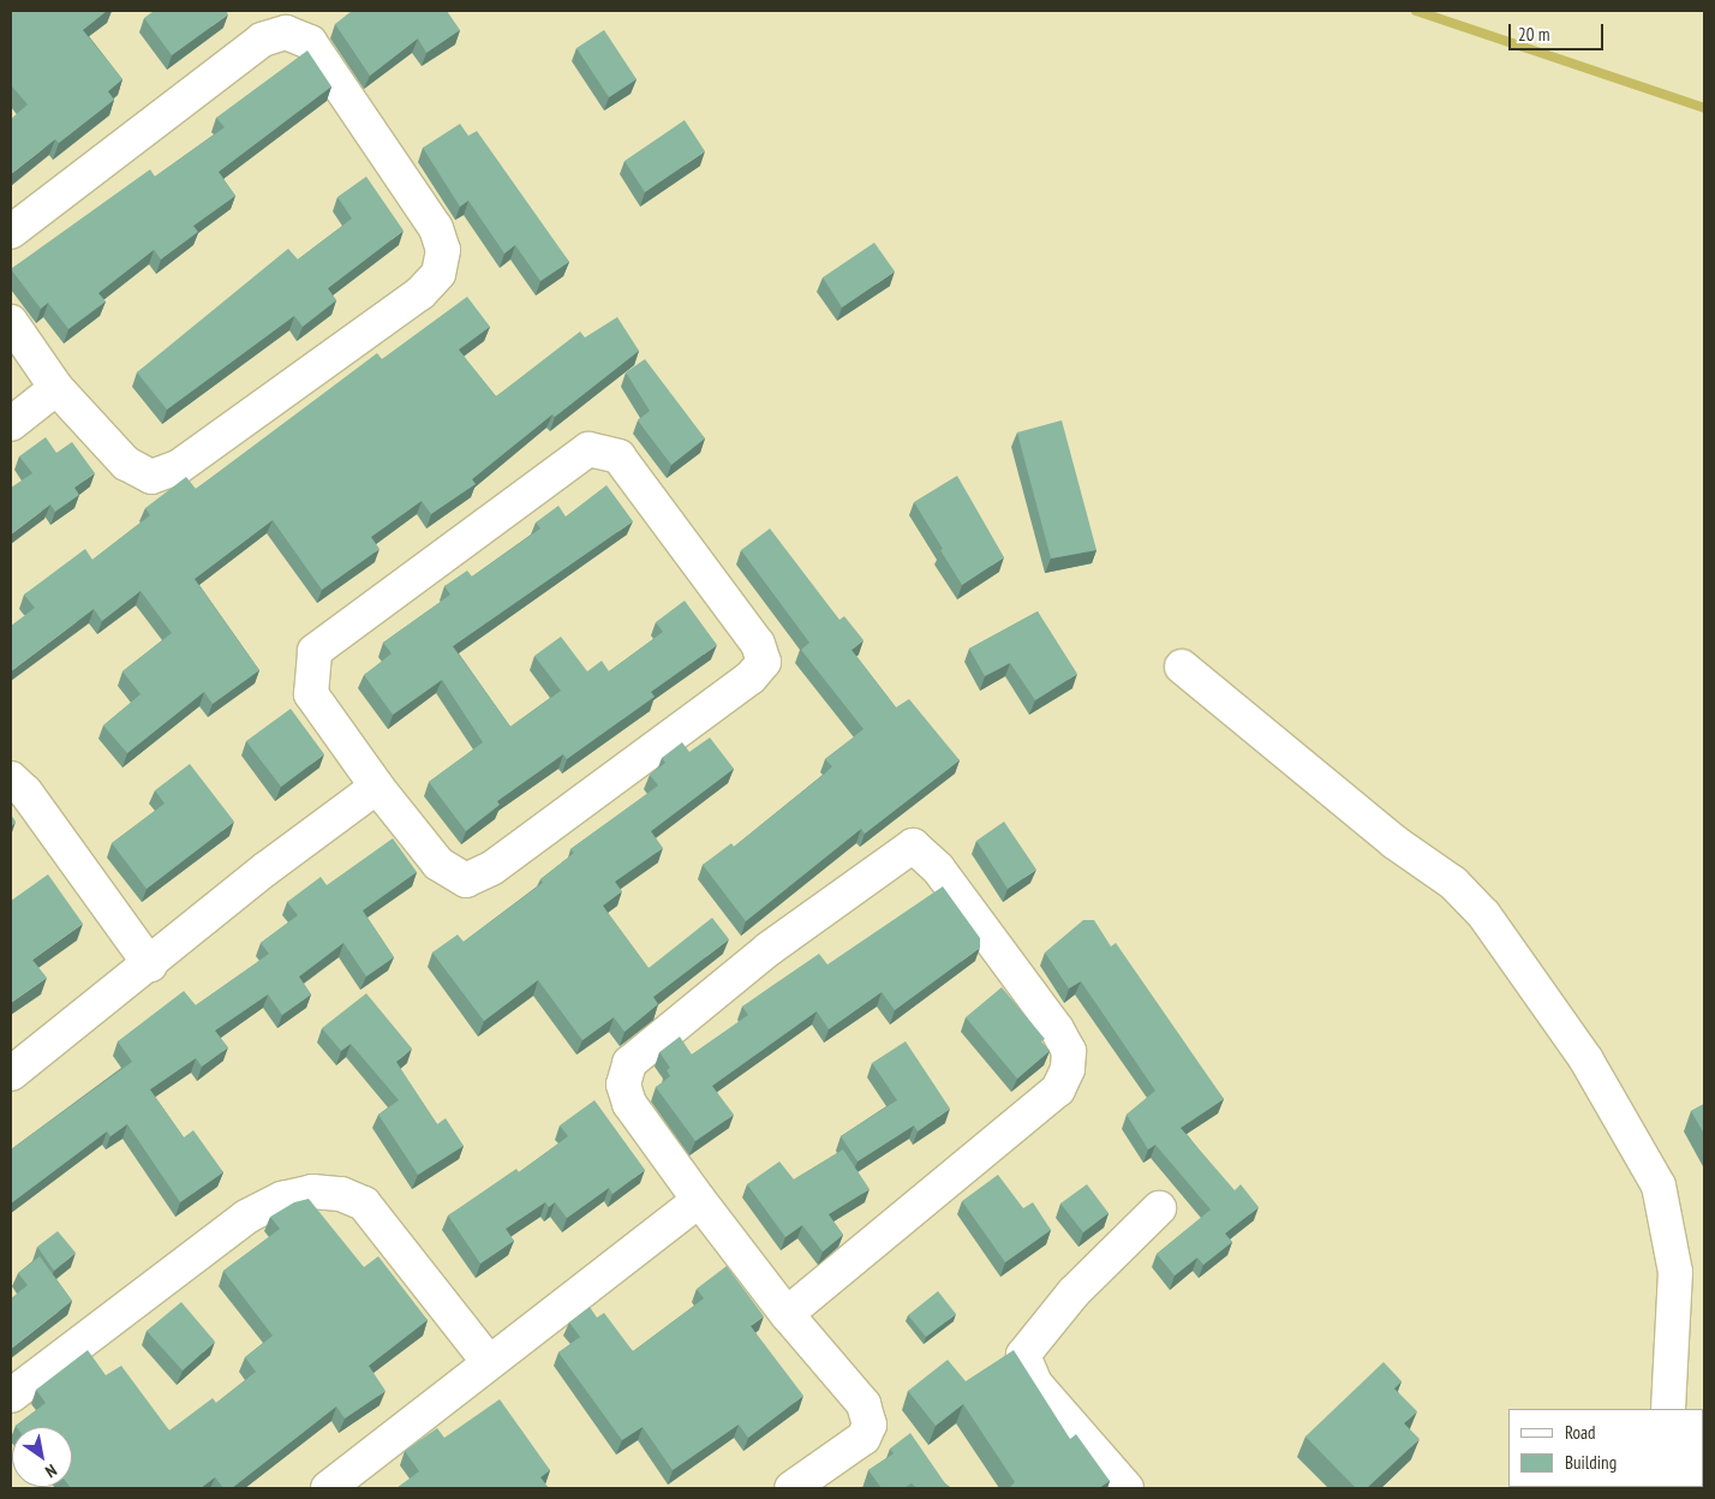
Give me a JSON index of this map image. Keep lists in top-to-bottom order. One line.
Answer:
{"legend":["Road","Building"],"scale_bar":"20 m","north":"bottom right"}
